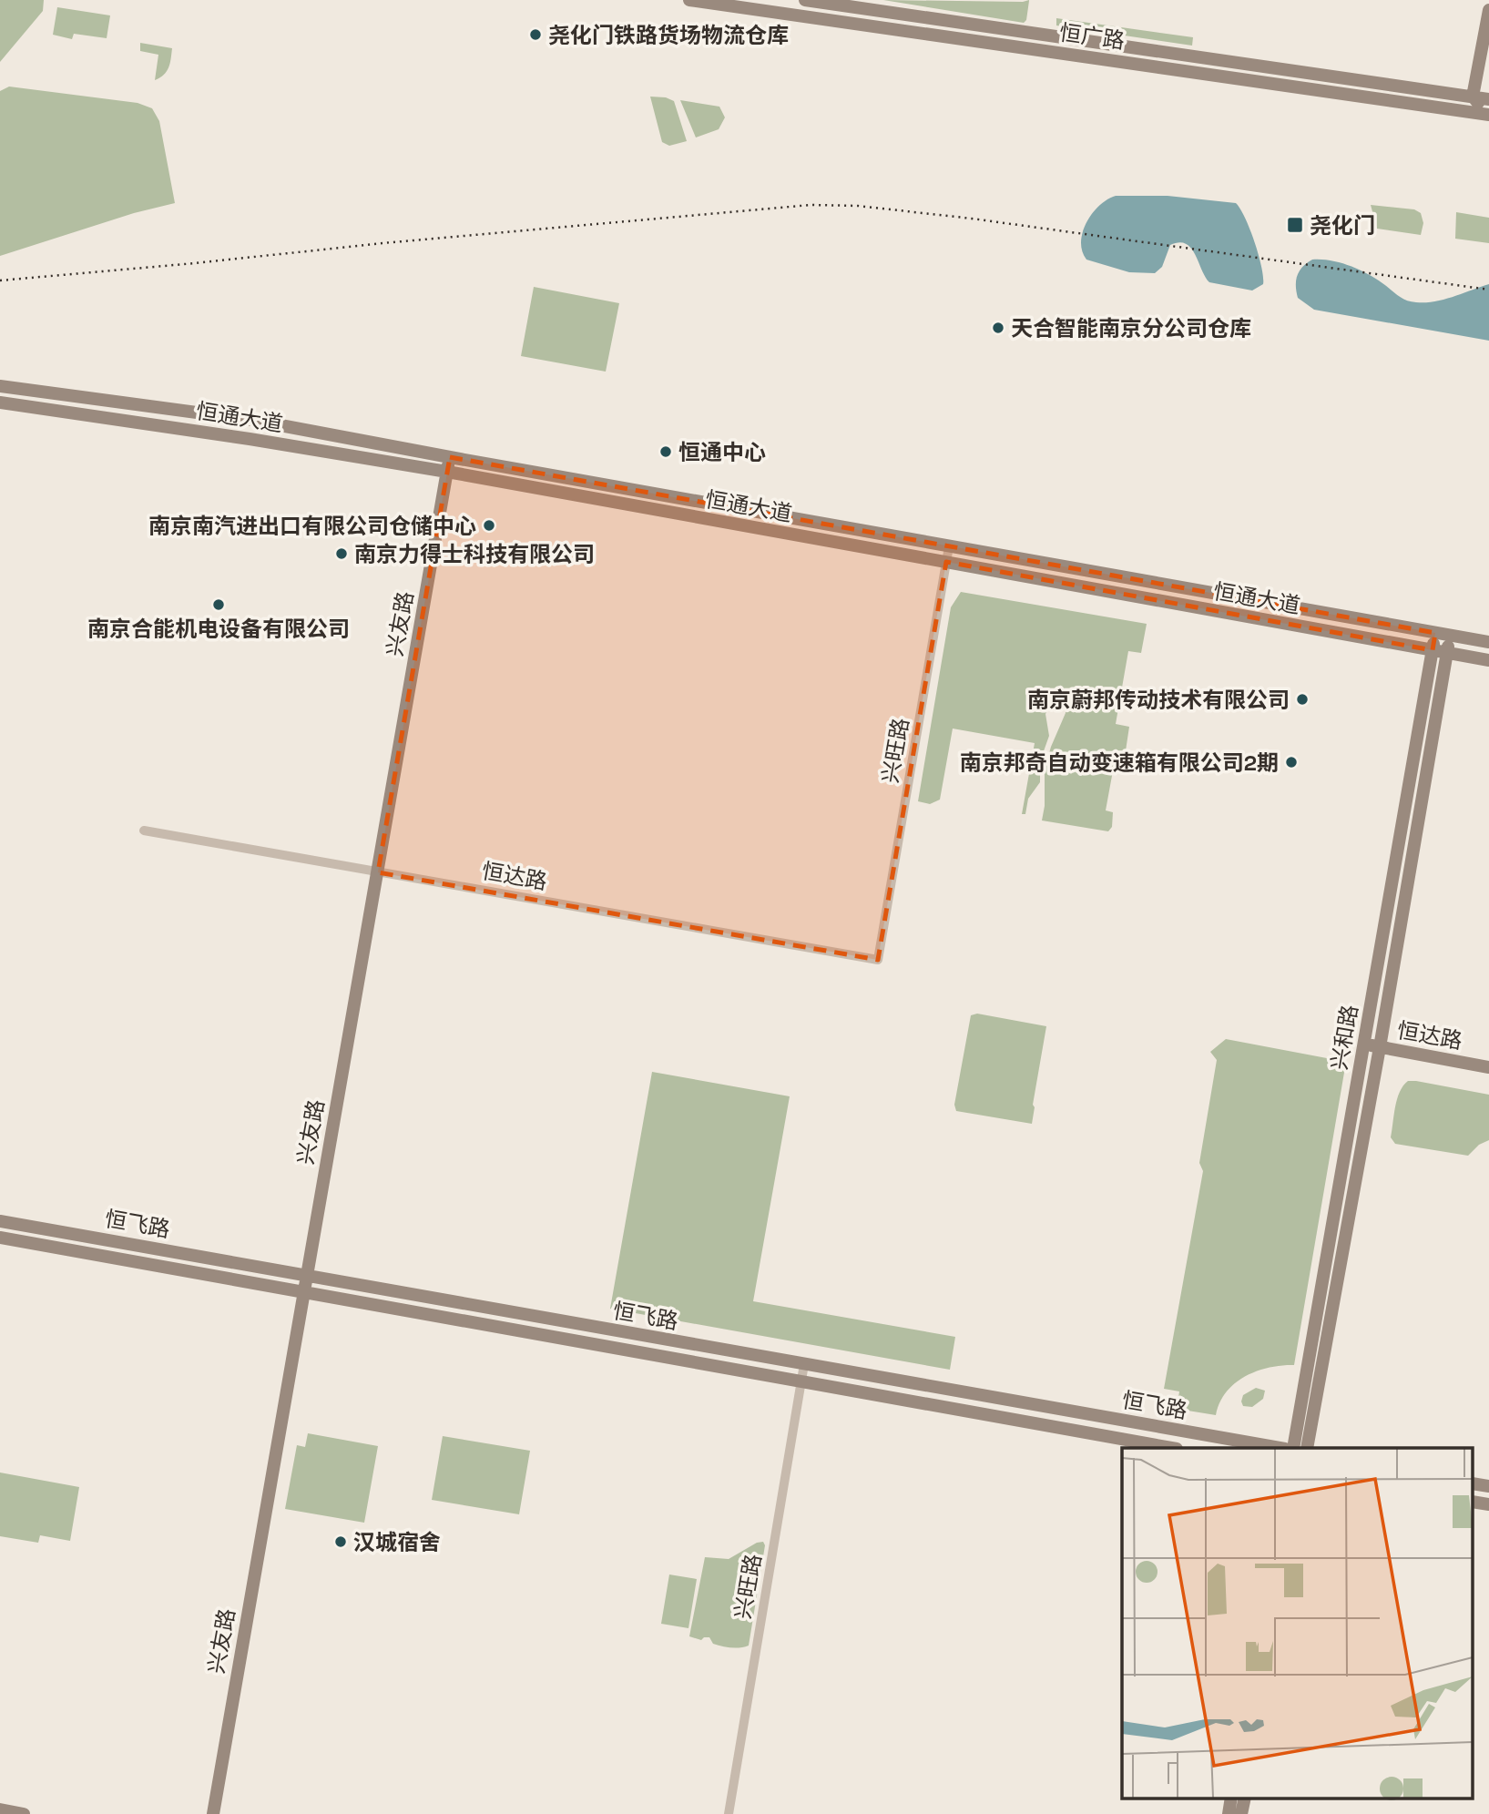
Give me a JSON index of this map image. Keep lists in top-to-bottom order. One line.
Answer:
{"streets":{"main road":["恒广路","恒通大道","兴友路","恒达路","兴和路","恒飞路"],"street":["兴旺路"]},"crossings":[["恒通大道","兴友路"],["恒通大道","兴旺路"],["恒通大道","兴和路"],["兴友路","恒达路"],["兴友路","恒飞路"],["兴旺路","恒达路"],["兴旺路","恒飞路"],["恒达路","兴和路"]],"places":{"other":["尧化门铁路货场物流仓库","天合智能南京分公司仓库","恒通中心","南京南汽进出口有限公司仓储中心","南京力得士科技有限公司","南京合能机电设备有限公司","南京蔚邦传动技术有限公司","南京邦奇自动变速箱有限公司2期","汉城宿舍"],"transit":["尧化门"]}}
